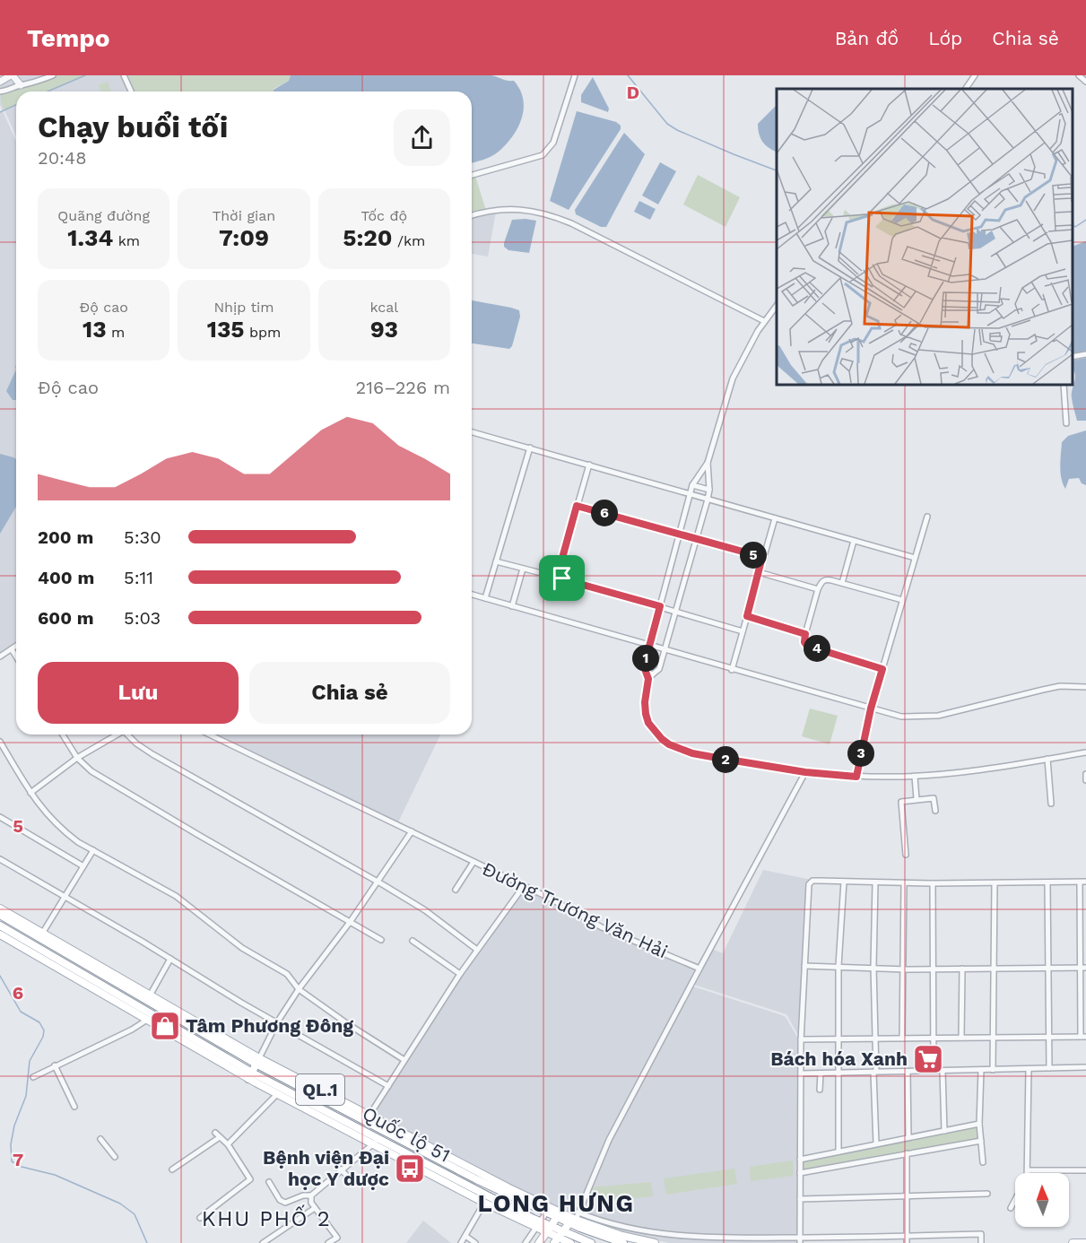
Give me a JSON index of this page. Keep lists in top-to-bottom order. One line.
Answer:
{"streets":{"main road":["QL.1","Quốc lộ 51"],"street":["Đường Trương Văn Hải"]},"districts":["LONG HƯNG","KHU PHỐ 2"],"places":{"shop":["Tâm Phương Đông"],"supermarket":["Bách hóa Xanh"],"bus stop":["Bệnh viện Đại học Y dược"]},"north":"top","page":{"header":"Tempo","nav":["Bản đồ","Lớp","Chia sẻ"],"heading":["Chạy buổi tối","20:48"],"stats":[["Quãng đường","1.34 km"],["Thời gian","7:09"],["Tốc độ","5:20 /km"],["Độ cao","13 m"],["Nhịp tim","135 bpm"],["kcal","93"]],"chart":["Độ cao","216–226 m"],"pins":["6","5","4","1","3","2"],"list":[{"name":"200 m","note":"5:30"},{"name":"400 m","note":"5:11"},{"name":"600 m","note":"5:03"}],"buttons":["Lưu","Chia sẻ"]},"grid":{"columns":["D"],"rows":["5","6","7"]}}
